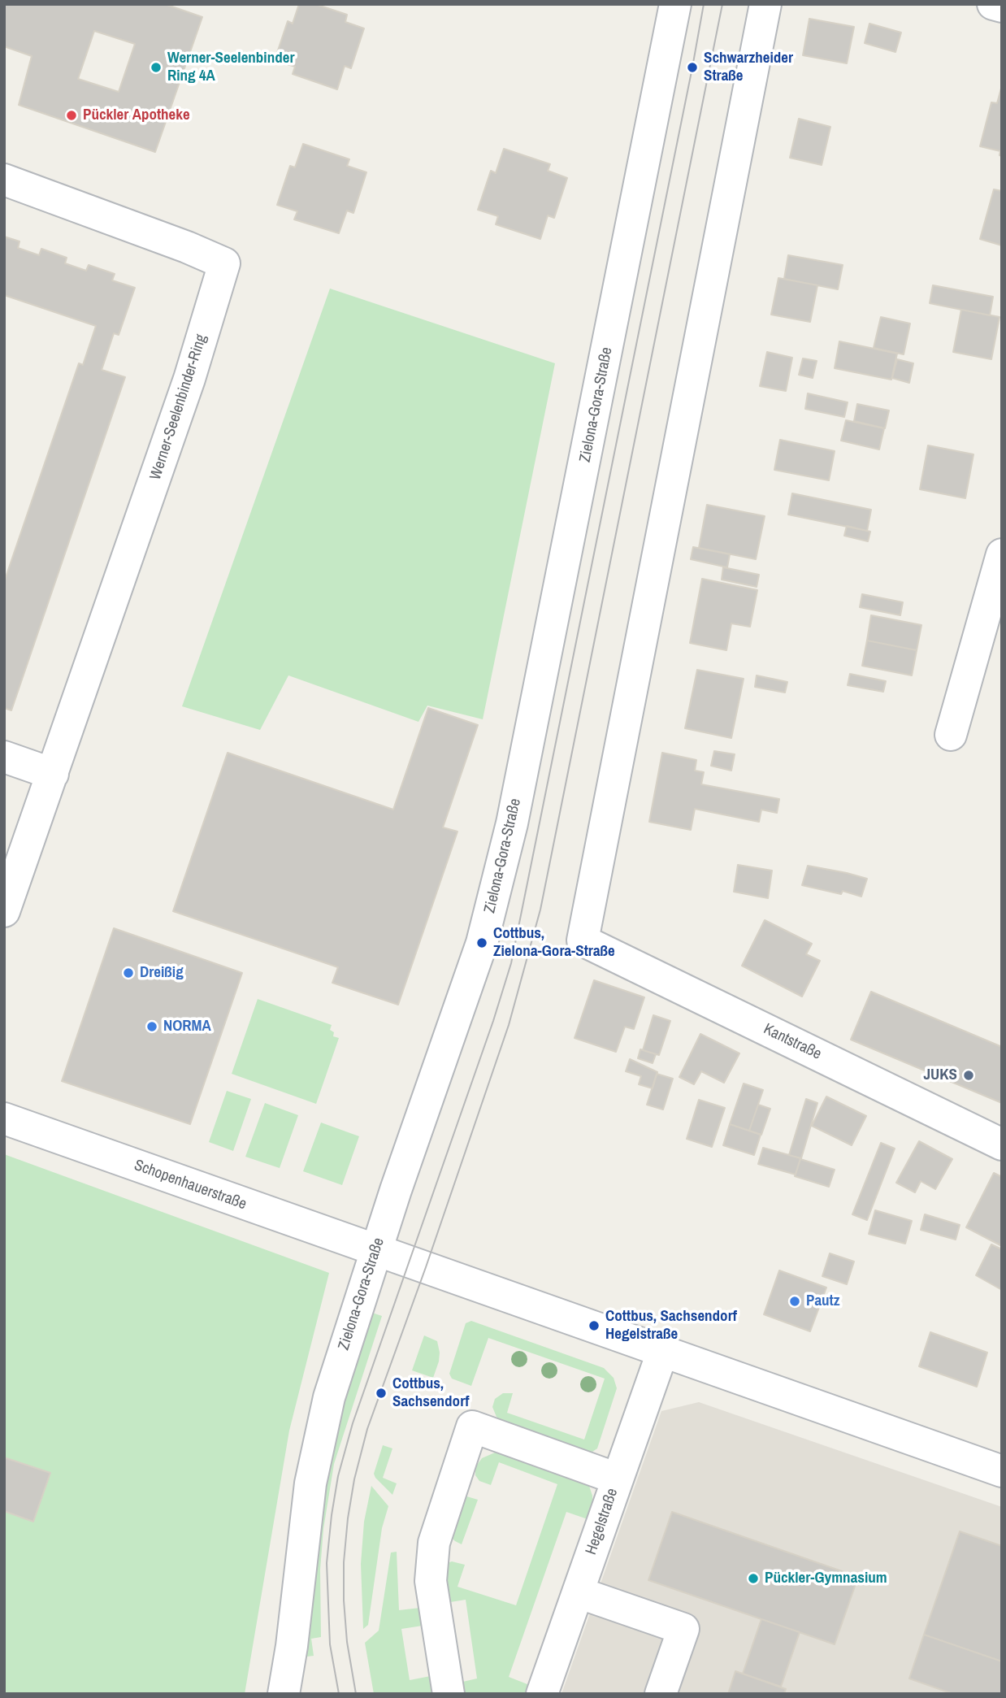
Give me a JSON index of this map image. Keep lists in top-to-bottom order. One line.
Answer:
{"streets":{"street":["Zielona-Gora-Straße","Werner-Seelenbinder-Ring","Kantstraße","Schopenhauerstraße","Hegelstraße"]},"crossings":[["Zielona-Gora-Straße","Schopenhauerstraße"]],"places":["Werner-Seelenbinder Ring 4A","Schwarzheider Straße","Pückler Apotheke","Cottbus, Zielona-Gora-Straße","Dreißig","NORMA","JUKS","Pautz","Cottbus, Sachsendorf Hegelstraße","Cottbus, Sachsendorf","Pückler-Gymnasium"]}
